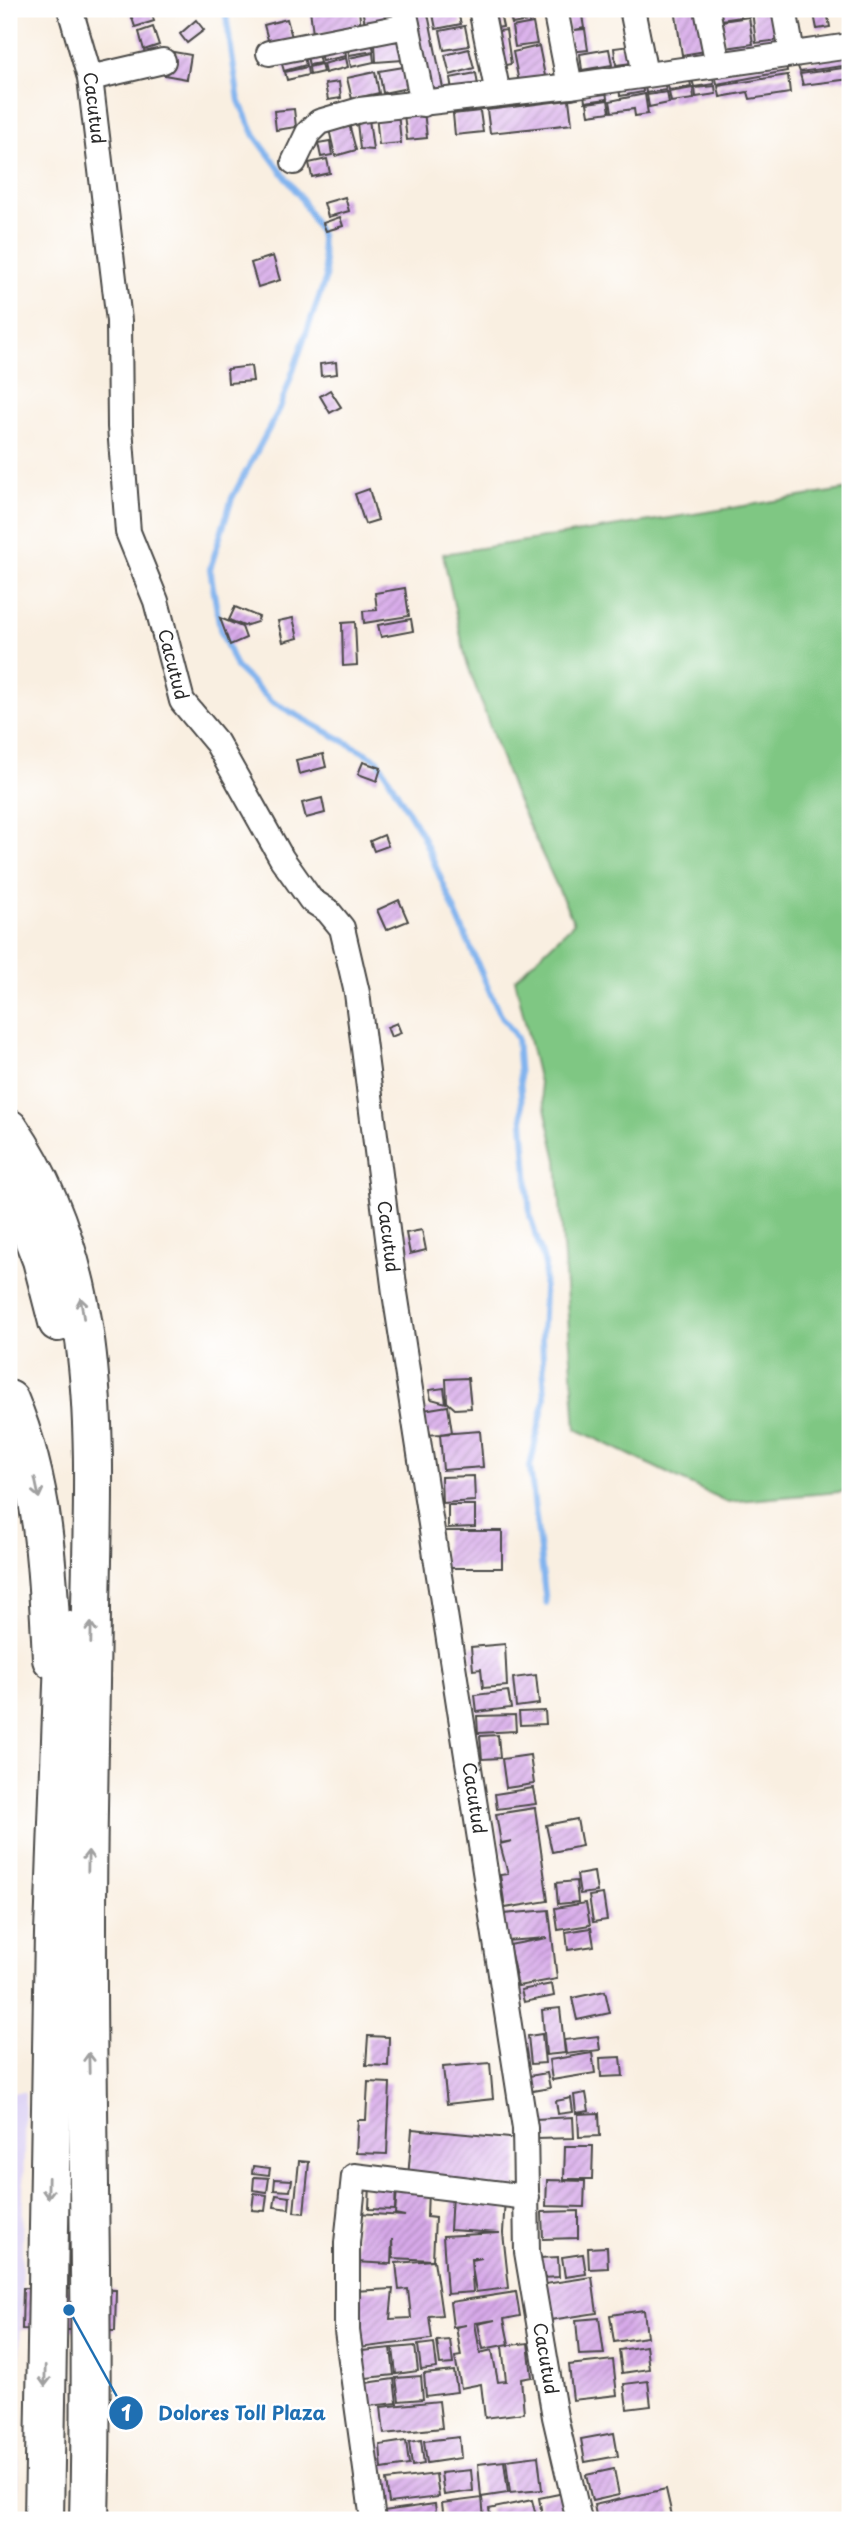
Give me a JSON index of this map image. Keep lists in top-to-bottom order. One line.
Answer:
{"streets":{"street":["Cacutud"]},"places":["Dolores Toll Plaza"]}
